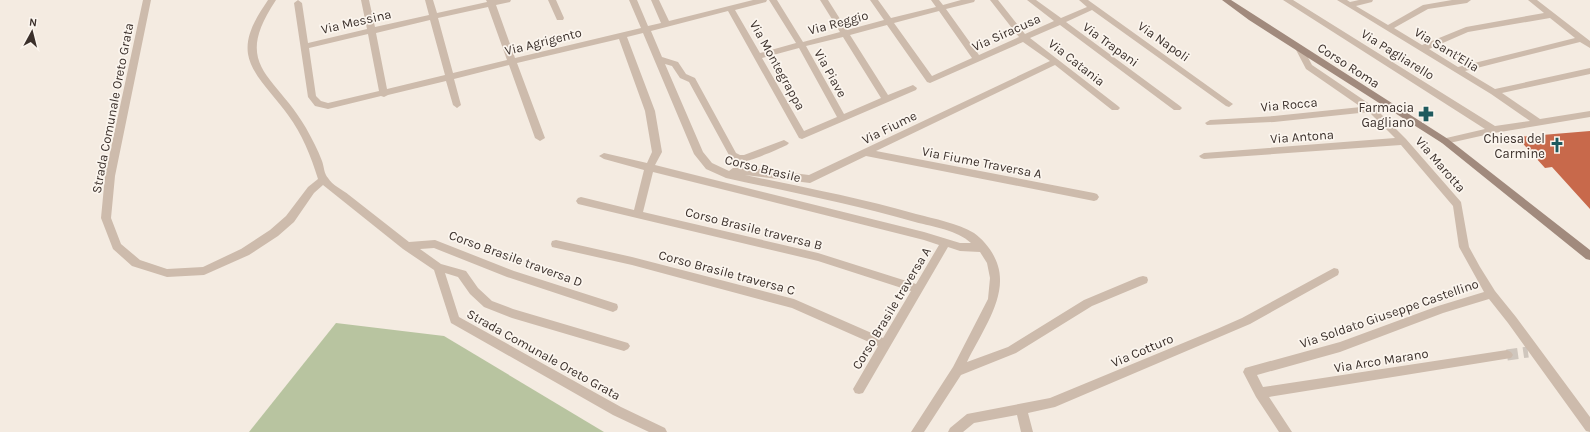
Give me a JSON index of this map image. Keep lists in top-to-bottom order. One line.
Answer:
{"streets":{"main road":["Corso Roma"],"street":["Via Messina","Via Reggio","Via Siracusa","Via Agrigento","Via Napoli","Via Trapani","Via Sant'Elia","Via Pagliarello","Via Catania","Via Montegrappa","Via Piave","Via Rocca","Strada Comunale Oreto Grata","Via Fiume","Via Antona","Via Fiume Traversa A","Via Marotta","Corso Brasile","Corso Brasile traversa B","Corso Brasile traversa D","Corso Brasile traversa C","Corso Brasile traversa A","Via Soldato Giuseppe Castellino","Via Cotturo","Via Arco Marano"]},"crossings":[["Via Messina","Via Agrigento"],["Via Reggio","Via Siracusa"],["Via Reggio","Via Montegrappa"],["Via Reggio","Via Piave"],["Via Siracusa","Via Napoli"],["Via Siracusa","Via Trapani"],["Via Siracusa","Via Catania"],["Via Agrigento","Via Montegrappa"],["Via Agrigento","Corso Brasile"],["Via Catania","Via Fiume"],["Via Montegrappa","Via Piave"],["Corso Roma","Via Marotta"],["Via Rocca","Via Marotta"],["Via Fiume","Via Fiume Traversa A"],["Via Fiume","Corso Brasile"],["Via Antona","Via Marotta"],["Via Marotta","Via Soldato Giuseppe Castellino"],["Corso Brasile","Corso Brasile traversa A"],["Corso Brasile traversa B","Corso Brasile traversa A"],["Corso Brasile traversa C","Corso Brasile traversa A"],["Via Soldato Giuseppe Castellino","Via Arco Marano"]],"places":{"pharmacy":["Farmacia Gagliano"],"church":["Chiesa del Carmine"]},"north":"top"}
